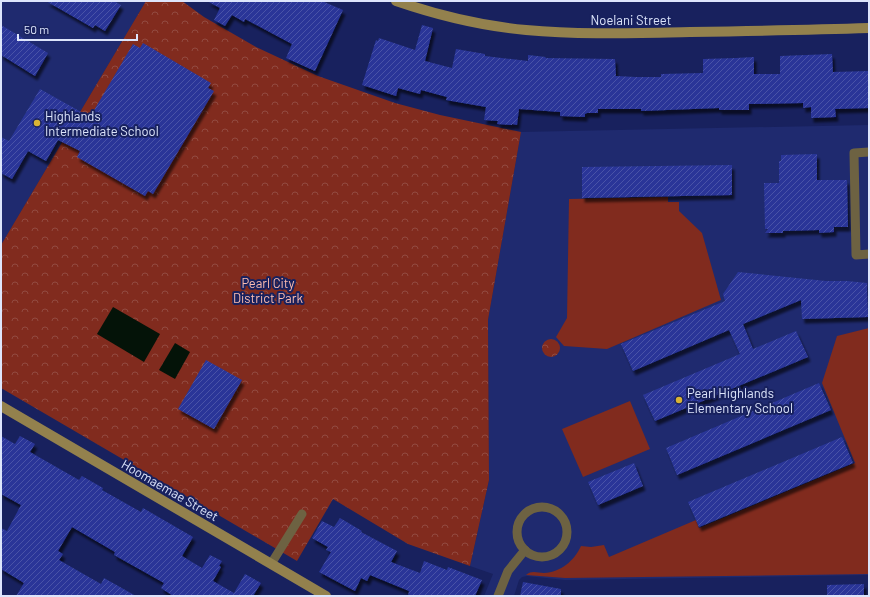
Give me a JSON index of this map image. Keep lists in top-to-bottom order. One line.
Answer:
{"streets":{"street":["Noelani Street","Hoomaemae Street"]},"parks":["Pearl City District Park"],"places":["Highlands Intermediate School","Pearl Highlands Elementary School"],"scale_bar":"50 m"}
